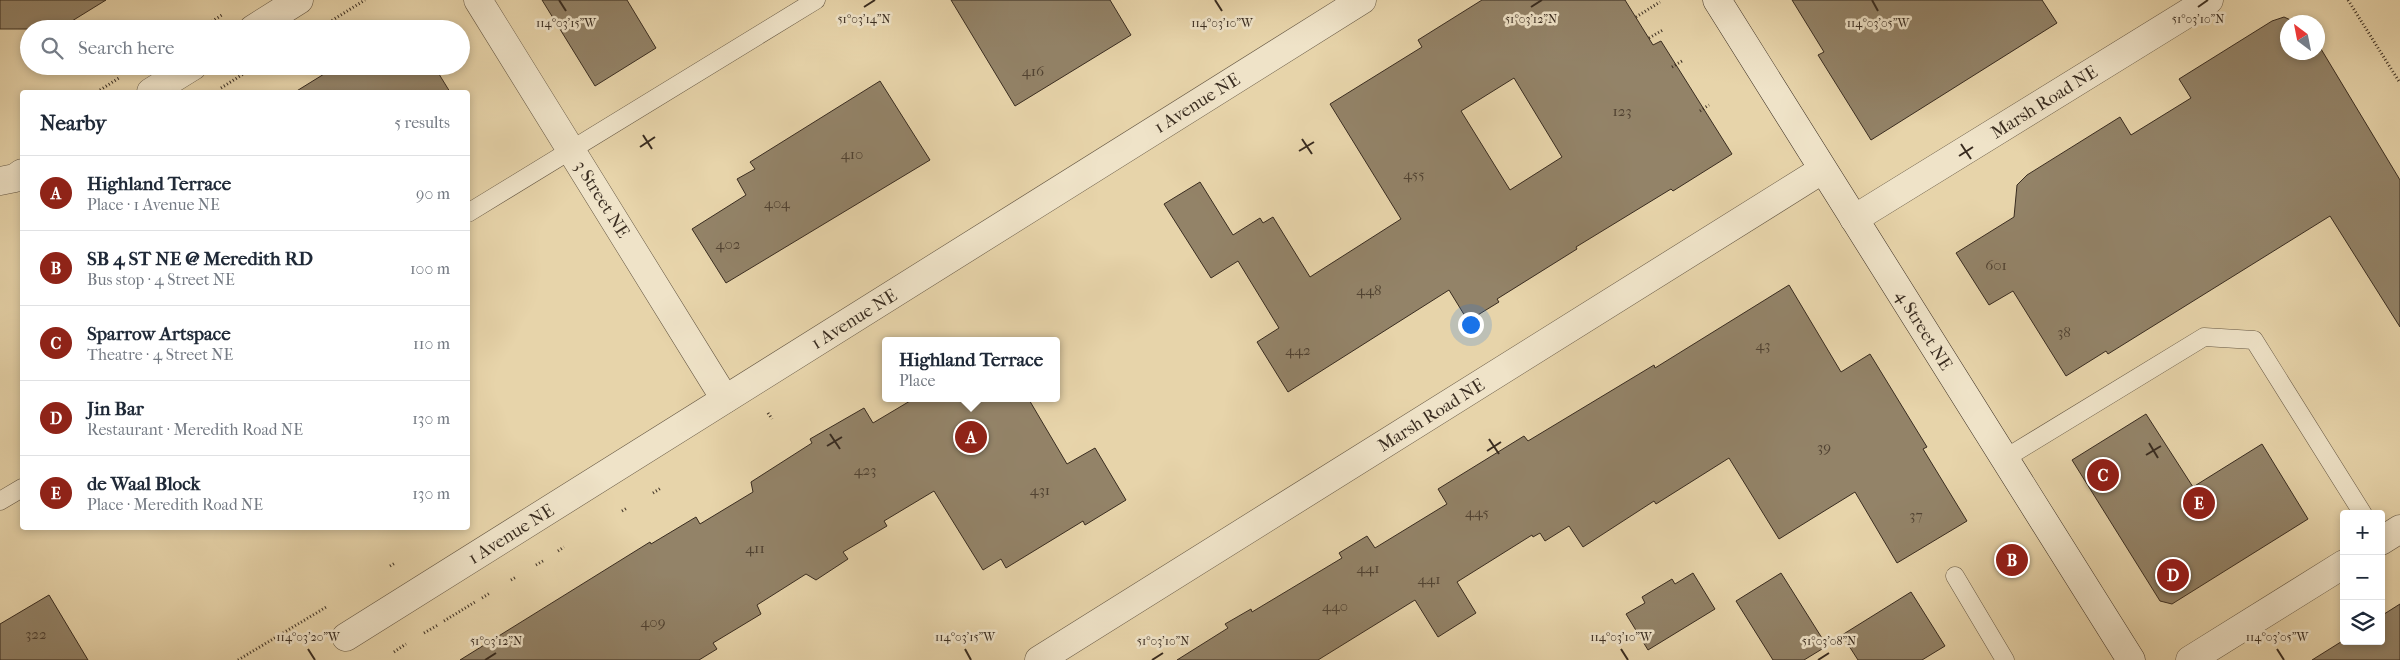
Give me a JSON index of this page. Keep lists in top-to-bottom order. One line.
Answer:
{"streets":{"street":["Marsh Road NE","1 Avenue NE","3 Street NE","4 Street NE"]},"crossings":[["Marsh Road NE","4 Street NE"],["1 Avenue NE","3 Street NE"]],"house_numbers":["416","123","410","455","404","402","601","448","38","43","442","39","423","431","445","37","411","441","441","440","409","322"],"north":"top left","page":{"search":"Search here","heading":["Nearby","5 results"],"list":[{"mark":"A","name":"Highland Terrace","note":"Place · 1 Avenue NE","value":"90 m"},{"mark":"B","name":"SB 4 ST NE @ Meredith RD","note":"Bus stop · 4 Street NE","value":"100 m"},{"mark":"C","name":"Sparrow Artspace","note":"Theatre · 4 Street NE","value":"110 m"},{"mark":"D","name":"Jin Bar","note":"Restaurant · Meredith Road NE","value":"130 m"},{"mark":"E","name":"de Waal Block","note":"Place · Meredith Road NE","value":"130 m"}],"popup":["Highland Terrace","Place"],"pins":["A","C","E","B","D"],"map_buttons":["+","−"]},"coordinates":["51°03'12\"N","51°03'14\"N","51°03'10\"N","114°03'15\"W","114°03'10\"W","114°03'05\"W","114°03'20\"W","51°03'08\"N"]}
